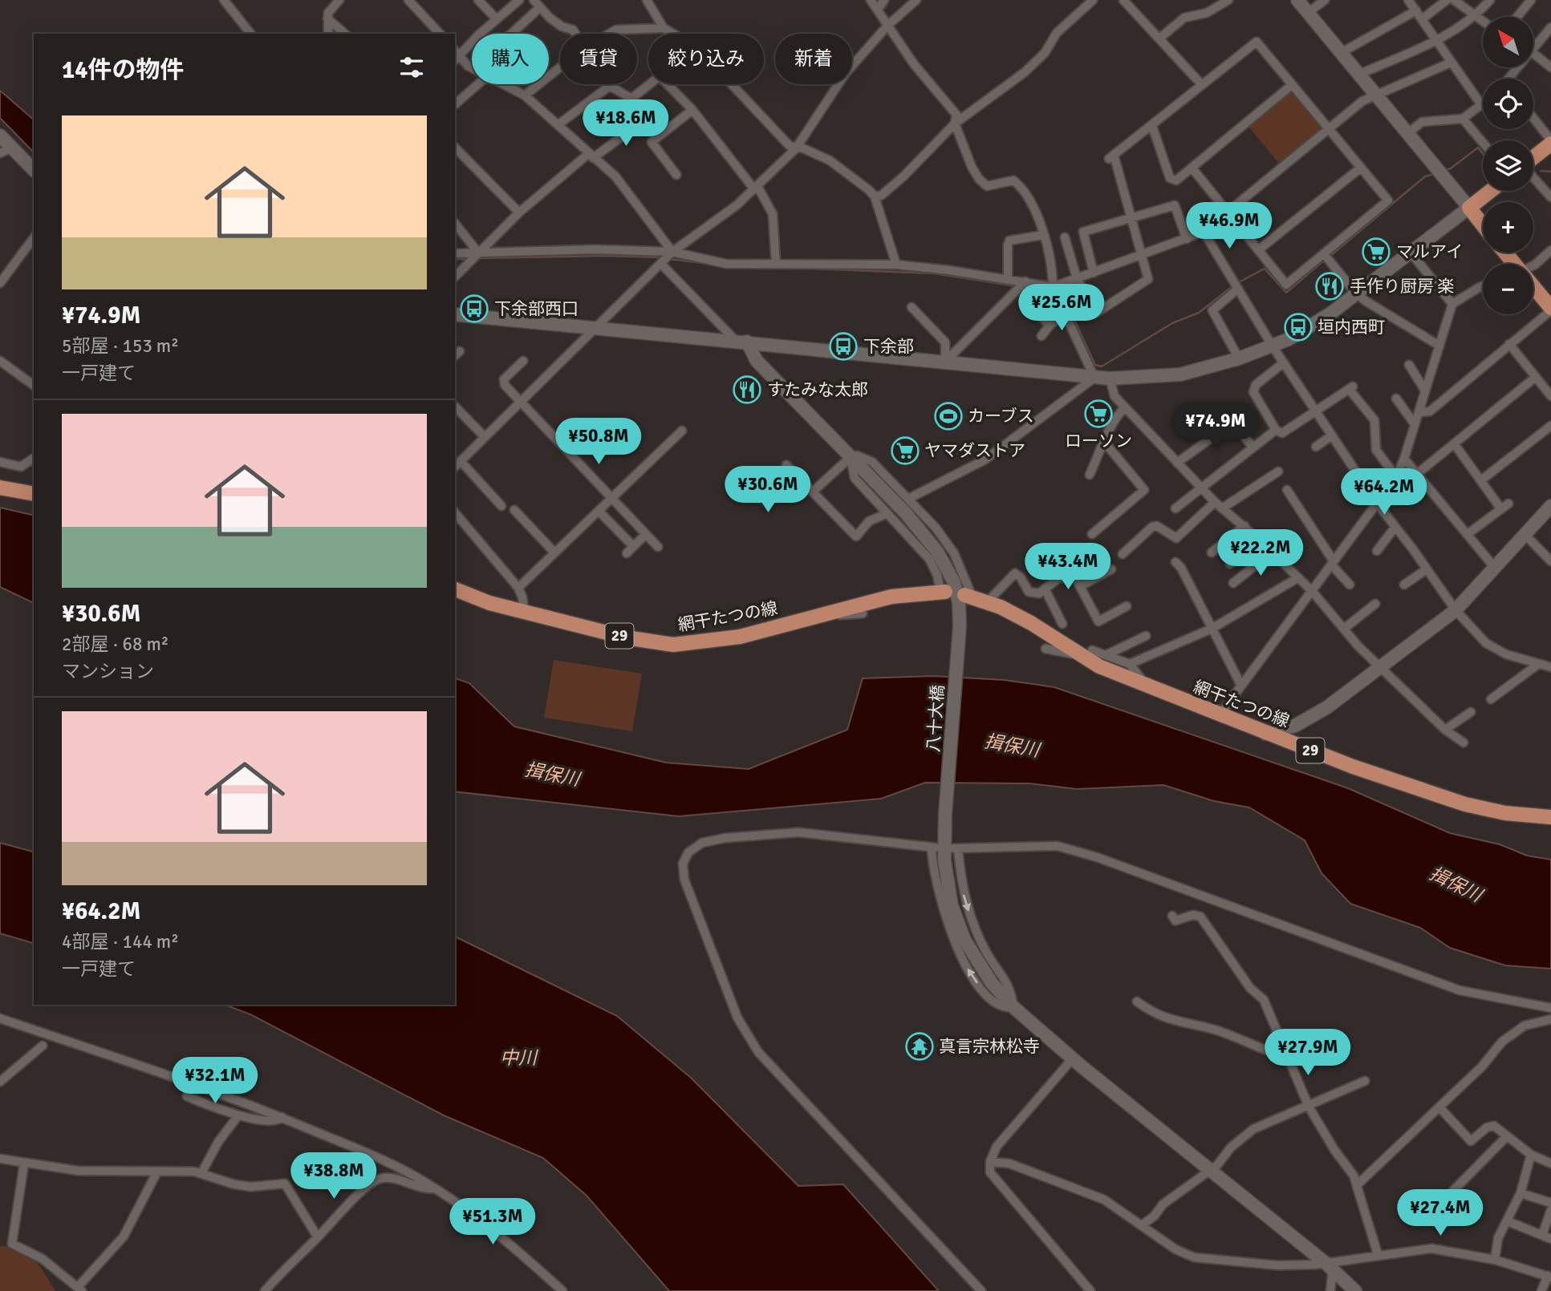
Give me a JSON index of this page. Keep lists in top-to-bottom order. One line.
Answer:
{"streets":{"main road":["網干たつの線","29"],"street":["八十大橋"]},"water":["揖保川","中川"],"places":{"supermarket":["マルアイ","ローソン","ヤマダストア"],"restaurant":["手作り厨房 楽","すたみな太郎"],"bus stop":["下余部西口","垣内西町","下余部"],"sports":["カーブス"],"temple":["真言宗林松寺"]},"north":"top left","page":{"map_buttons":["+","−"],"chip":["購入","賃貸","絞り込み","新着"],"heading":"14件の物件","price":["¥18.6M","¥46.9M","¥25.6M","¥74.9M","¥50.8M","¥30.6M","¥64.2M","¥22.2M","¥43.4M","¥27.9M","¥32.1M","¥38.8M","¥27.4M","¥51.3M"],"list":[{"name":"¥74.9M","note":"5部屋 · 153 m² · 一戸建て"},{"name":"¥30.6M","note":"2部屋 · 68 m² · マンション"},{"name":"¥64.2M","note":"4部屋 · 144 m² · 一戸建て"}]}}
